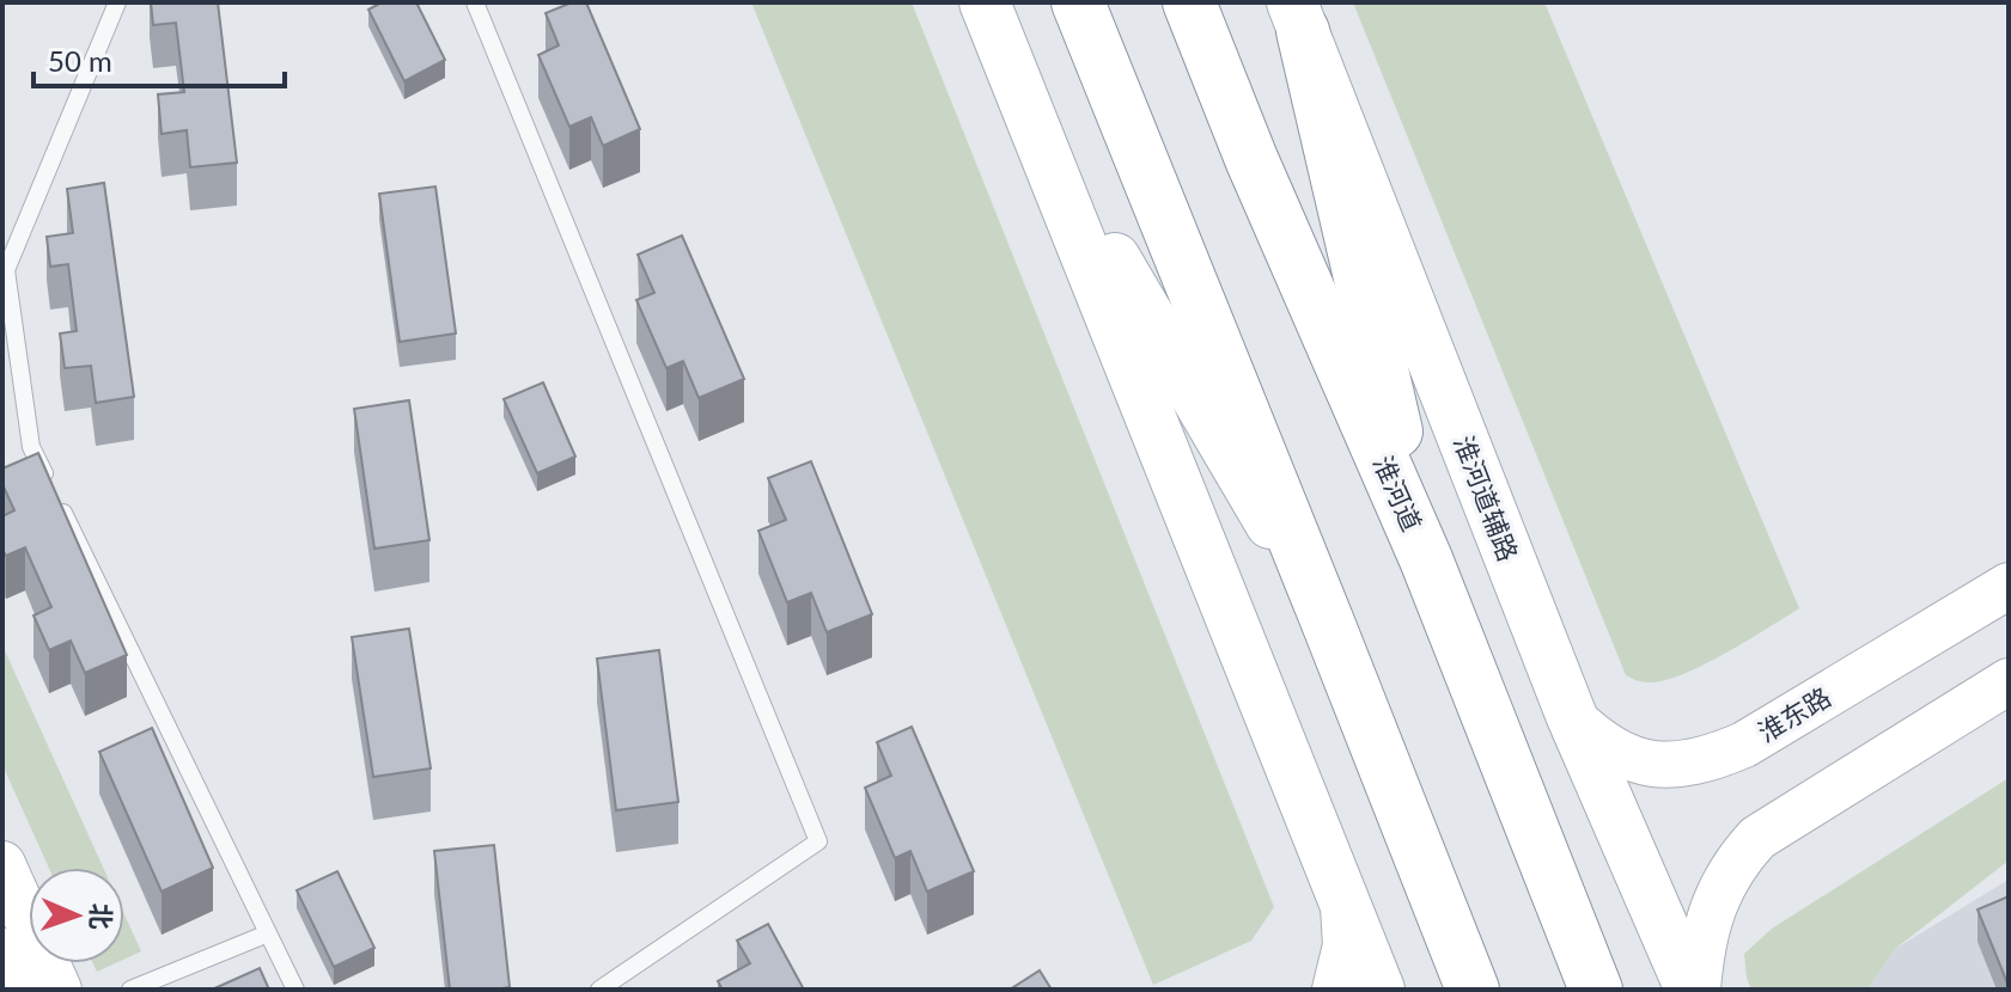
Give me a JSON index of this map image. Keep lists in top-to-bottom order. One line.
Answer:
{"streets":{"highway":["淮河道"],"main road":["淮河道辅路","淮东路"]},"crossings":[["淮河道辅路","淮东路"]],"scale_bar":"50 m","north":"right"}
